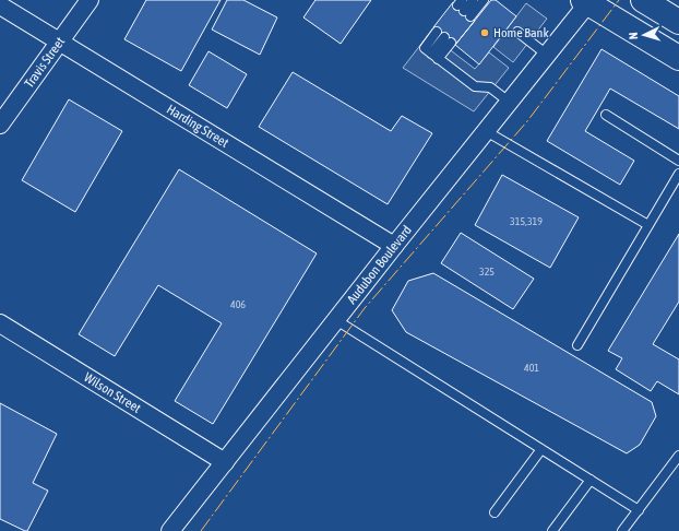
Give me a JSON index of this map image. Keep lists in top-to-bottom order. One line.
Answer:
{"streets":{"street":["Travis Street","Harding Street","Audubon Boulevard","Wilson Street"]},"crossings":[["Travis Street","Harding Street"],["Harding Street","Audubon Boulevard"],["Audubon Boulevard","Wilson Street"]],"places":["Home Bank"],"house_numbers":["315,319","325","406","401"],"north":"left"}
